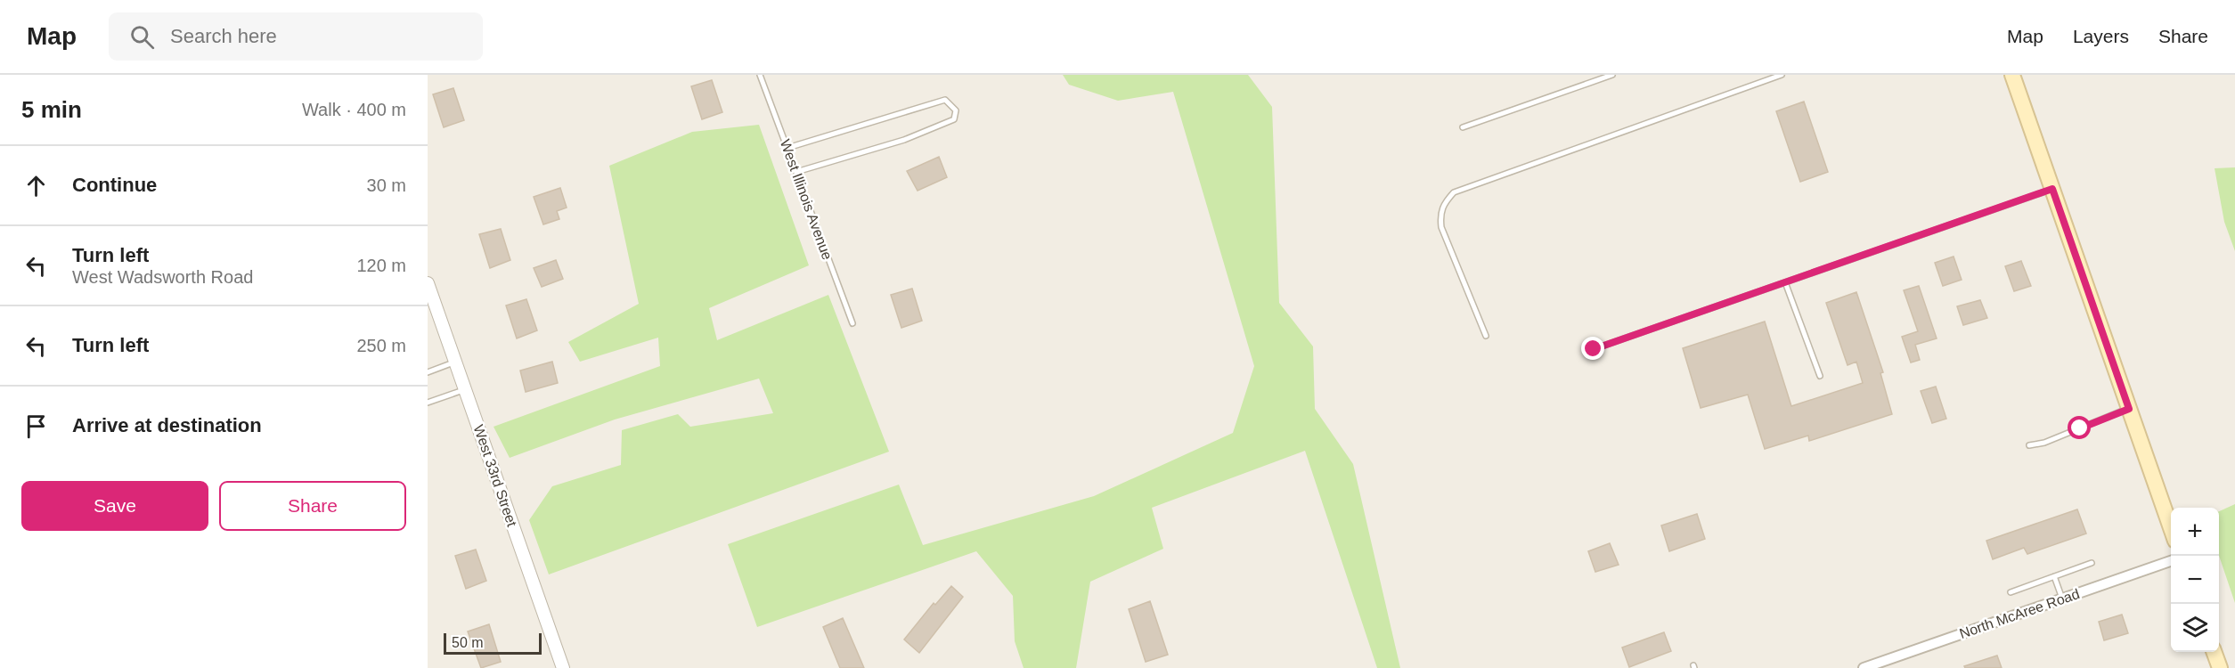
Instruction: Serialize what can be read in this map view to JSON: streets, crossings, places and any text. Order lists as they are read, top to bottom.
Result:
{
  "streets": {
    "street": ["West 33rd Street", "North McAree Road"],
    "lane": ["West Illinois Avenue"]
  },
  "scale_bar": "50 m",
  "page": {
    "header": "Map",
    "search": "Search here",
    "nav": ["Map", "Layers", "Share"],
    "heading": ["5 min", "Walk · 400 m"],
    "list": [
      ["Continue", "30 m"],
      ["Turn left", "West Wadsworth Road", "120 m"],
      ["Turn left", "250 m"],
      "Arrive at destination"
    ],
    "buttons": ["Save", "Share"],
    "map_buttons": ["+", "−"],
    "scale": "50 m"
  }
}
